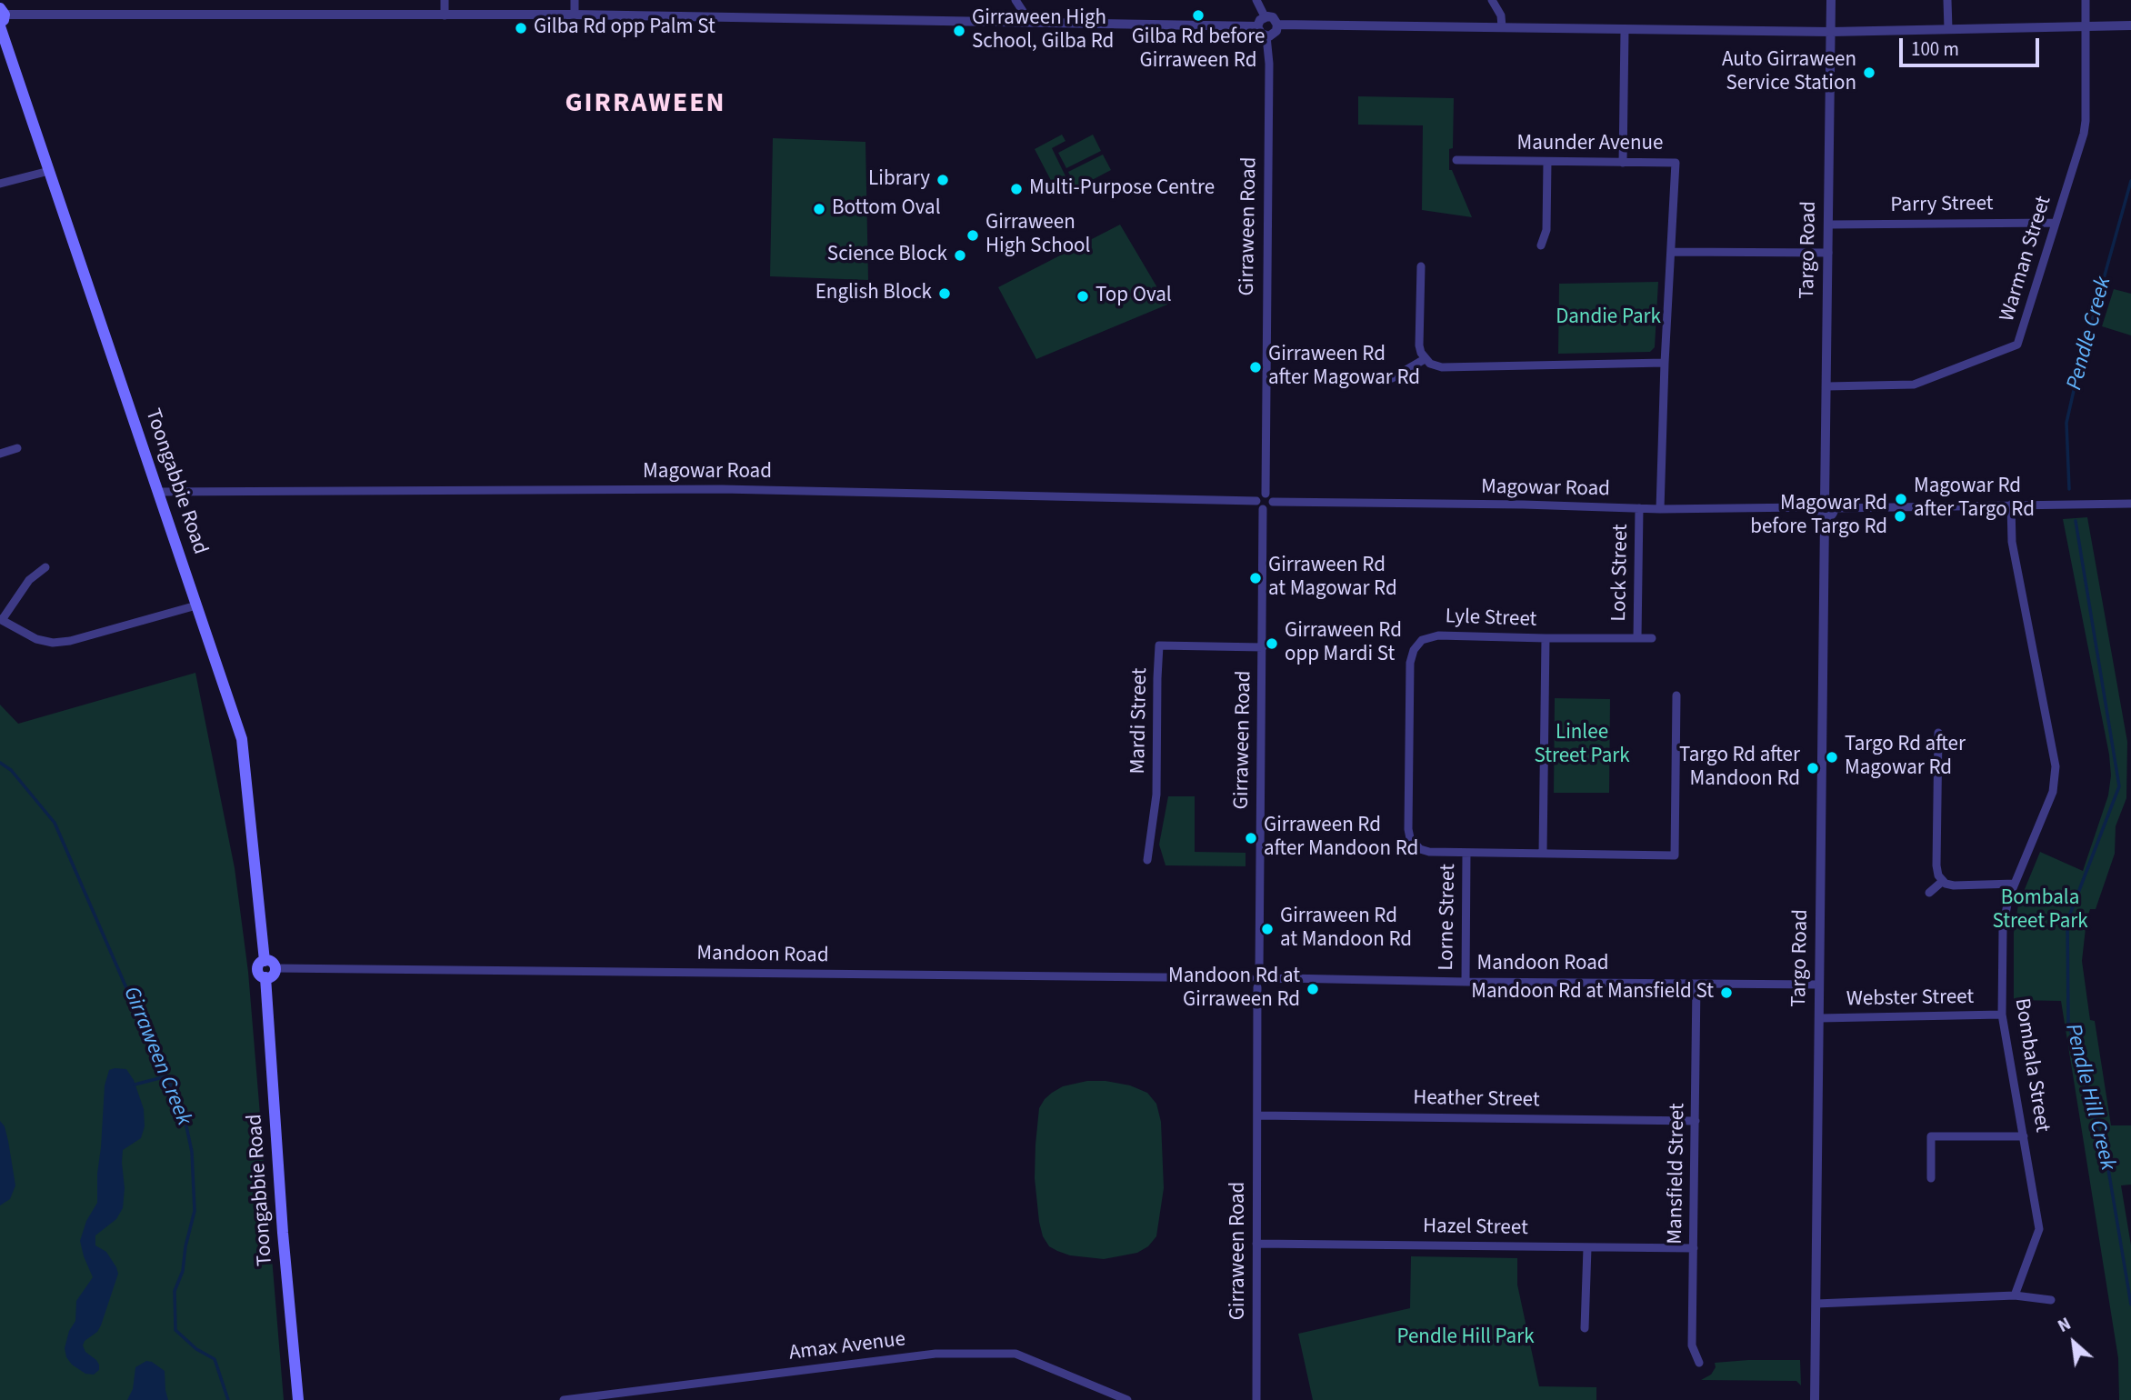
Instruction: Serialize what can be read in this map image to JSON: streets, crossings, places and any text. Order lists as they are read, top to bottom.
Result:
{
  "streets": {
    "main road": ["Toongabbie Road"],
    "street": [
      "Maunder Avenue",
      "Parry Street",
      "Girraween Road",
      "Targo Road",
      "Warman Street",
      "Magowar Road",
      "Lock Street",
      "Lyle Street",
      "Mardi Street",
      "Lorne Street",
      "Mandoon Road",
      "Webster Street",
      "Bombala Street",
      "Heather Street",
      "Mansfield Street",
      "Hazel Street",
      "Amax Avenue"
    ]
  },
  "crossings": [
    ["Maunder Avenue", "Magowar Road"],
    ["Parry Street", "Targo Road"],
    ["Parry Street", "Warman Street"],
    ["Girraween Road", "Magowar Road"],
    ["Girraween Road", "Mardi Street"],
    ["Girraween Road", "Mandoon Road"],
    ["Girraween Road", "Heather Street"],
    ["Girraween Road", "Hazel Street"],
    ["Targo Road", "Warman Street"],
    ["Targo Road", "Magowar Road"],
    ["Targo Road", "Mandoon Road"],
    ["Targo Road", "Webster Street"],
    ["Magowar Road", "Toongabbie Road"],
    ["Magowar Road", "Lock Street"],
    ["Toongabbie Road", "Mandoon Road"],
    ["Lock Street", "Lyle Street"],
    ["Lorne Street", "Mandoon Road"],
    ["Mandoon Road", "Mansfield Street"],
    ["Webster Street", "Bombala Street"],
    ["Heather Street", "Mansfield Street"],
    ["Mansfield Street", "Hazel Street"]
  ],
  "districts": ["GIRRAWEEN"],
  "water": ["Pendle Creek", "Girraween Creek", "Pendle Hill Creek"],
  "parks": [
    "Dandie Park",
    "Linlee Street Park",
    "Bombala Street Park",
    "Pendle Hill Park"
  ],
  "places": [
    "Gilba Rd before Girraween Rd",
    "Gilba Rd opp Palm St",
    "Girraween High School, Gilba Rd",
    "Auto Girraween Service Station",
    "Library",
    "Multi-Purpose Centre",
    "Bottom Oval",
    "Girraween High School",
    "Science Block",
    "English Block",
    "Top Oval",
    "Girraween Rd after Magowar Rd",
    "Magowar Rd after Targo Rd",
    "Magowar Rd before Targo Rd",
    "Girraween Rd at Magowar Rd",
    "Girraween Rd opp Mardi St",
    "Targo Rd after Magowar Rd",
    "Targo Rd after Mandoon Rd",
    "Girraween Rd after Mandoon Rd",
    "Girraween Rd at Mandoon Rd",
    "Mandoon Rd at Girraween Rd",
    "Mandoon Rd at Mansfield St"
  ],
  "scale_bar": "100 m",
  "north": "top left"
}
